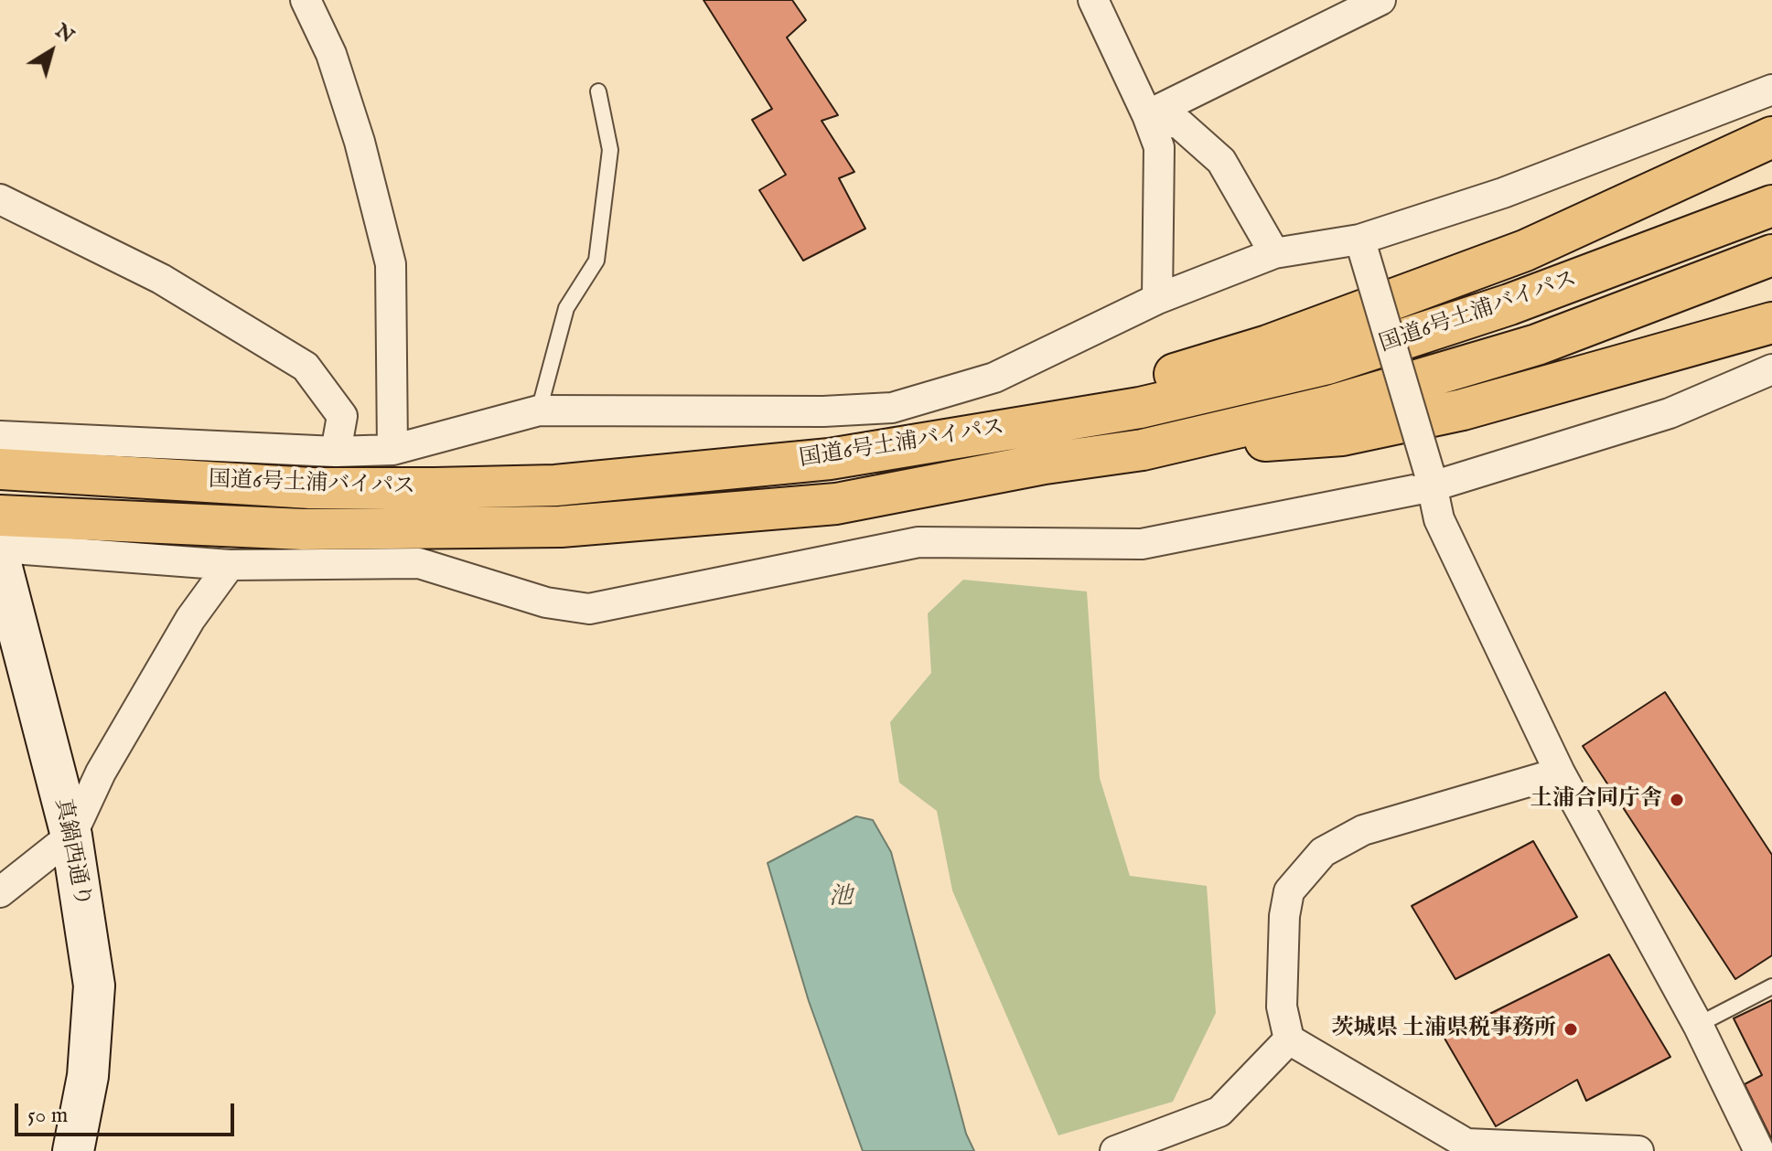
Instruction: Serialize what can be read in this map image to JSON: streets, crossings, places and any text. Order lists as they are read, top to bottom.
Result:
{
  "streets": {
    "highway": ["国道6号土浦バイパス"],
    "street": ["真鍋西通り"]
  },
  "water": ["池"],
  "places": ["土浦合同庁舎", "茨城県 土浦県税事務所"],
  "scale_bar": "50 m",
  "north": "top right"
}
